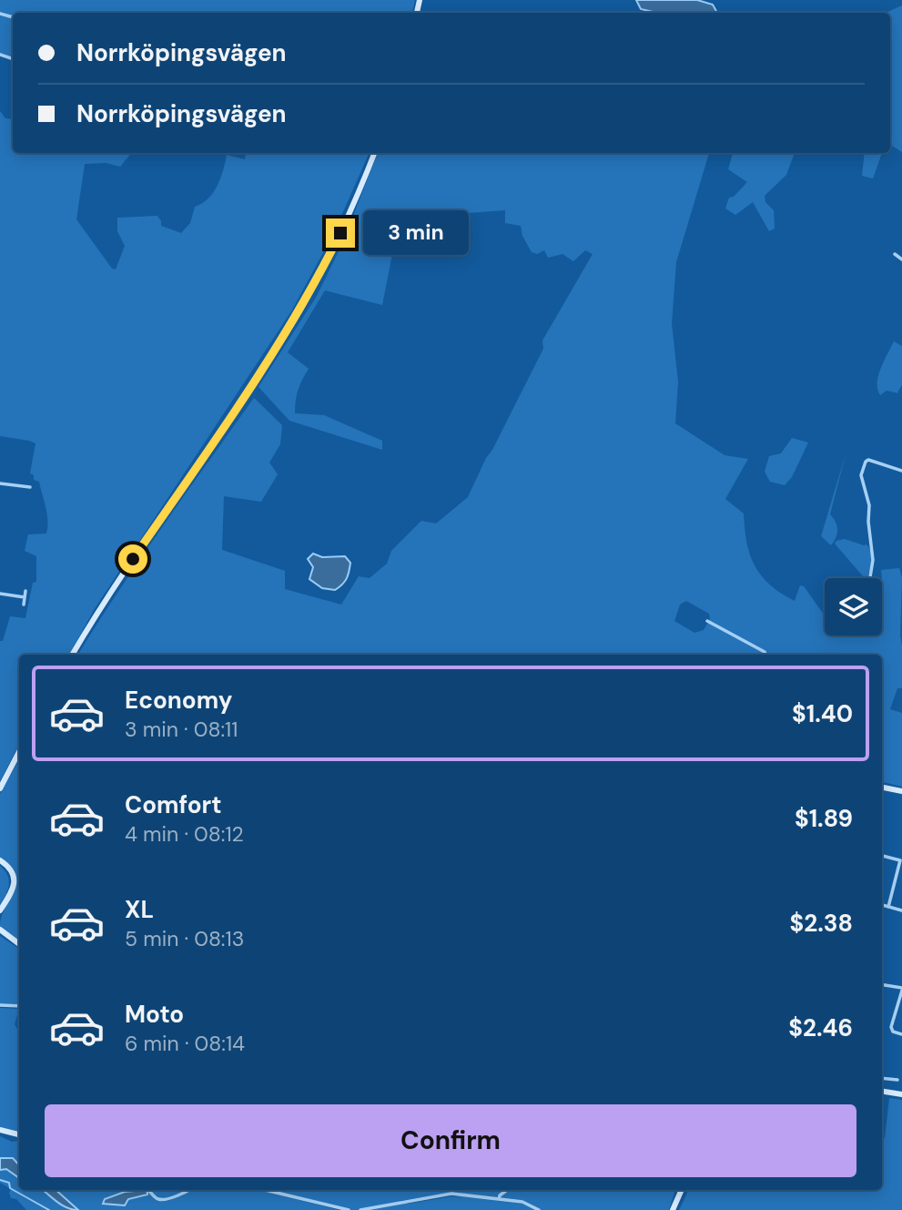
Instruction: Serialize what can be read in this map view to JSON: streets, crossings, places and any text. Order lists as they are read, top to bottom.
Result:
{
  "page": {
    "banner": ["Norrköpingsvägen", "Norrköpingsvägen"],
    "bubble": "3 min",
    "list": [
      {
        "name": "Economy",
        "note": "3 min · 08:11",
        "value": "$1.40"
      },
      {
        "name": "Comfort",
        "note": "4 min · 08:12",
        "value": "$1.89"
      },
      {
        "name": "XL",
        "note": "5 min · 08:13",
        "value": "$2.38"
      },
      {
        "name": "Moto",
        "note": "6 min · 08:14",
        "value": "$2.46"
      }
    ],
    "buttons": "Confirm"
  }
}
